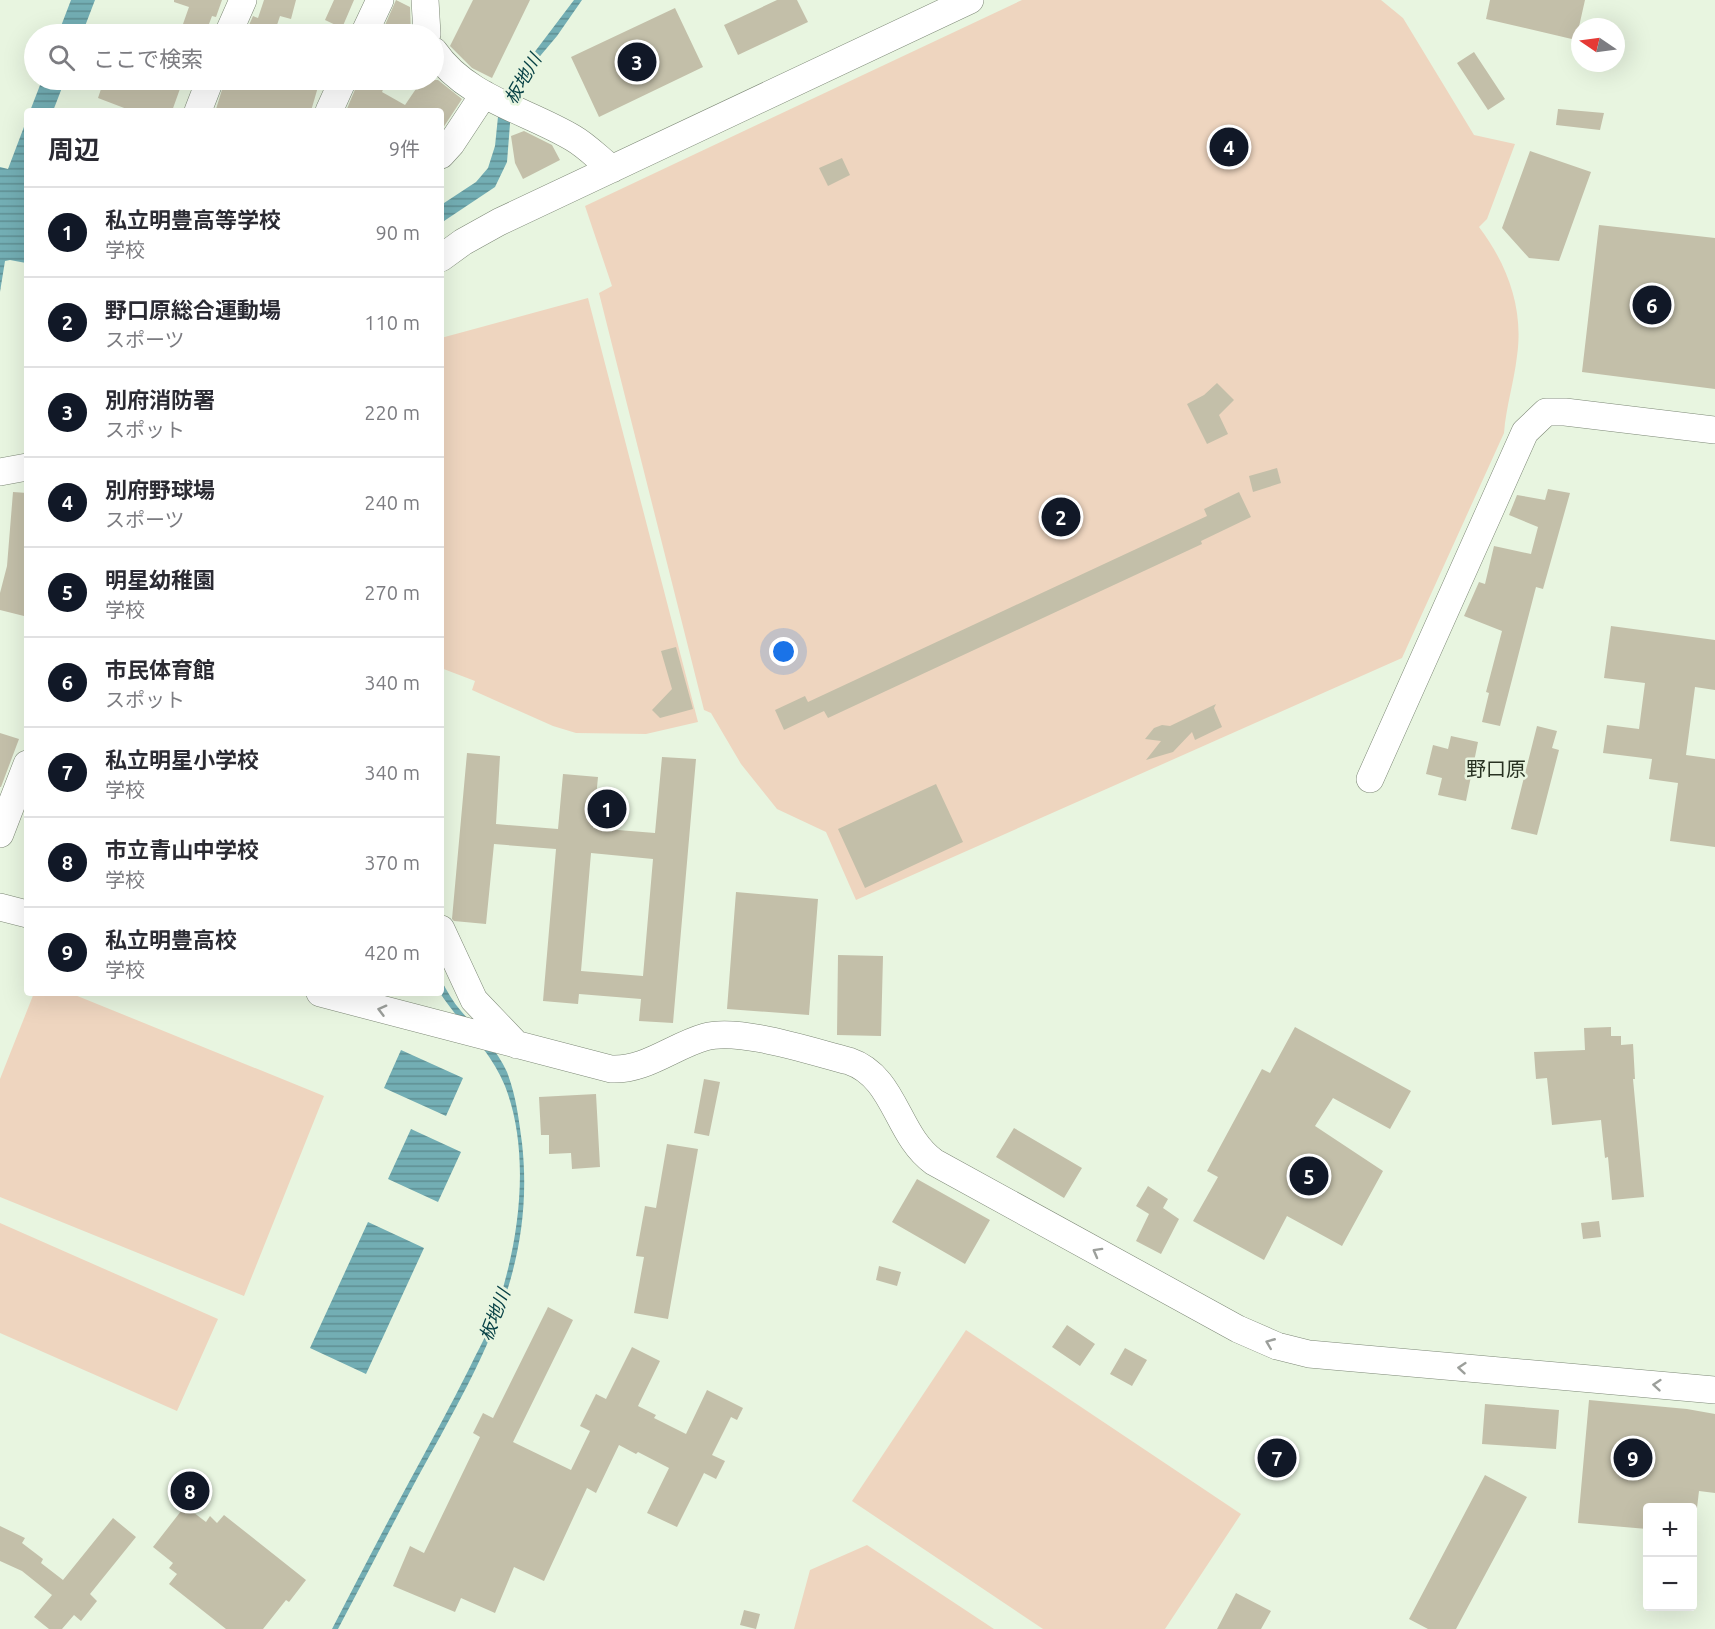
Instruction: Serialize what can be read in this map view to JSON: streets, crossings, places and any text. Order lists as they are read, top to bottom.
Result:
{
  "districts": ["野口原"],
  "water": ["板地川"],
  "north": "left",
  "page": {
    "search": "ここで検索",
    "pins": [
      "3",
      "4",
      "6",
      "2",
      "1",
      "5",
      "7",
      "9",
      "8"
    ],
    "heading": ["周辺", "9件"],
    "list": [
      {
        "mark": "1",
        "name": "私立明豊高等学校",
        "note": "学校",
        "value": "90 m"
      },
      {
        "mark": "2",
        "name": "野口原総合運動場",
        "note": "スポーツ",
        "value": "110 m"
      },
      {
        "mark": "3",
        "name": "別府消防署",
        "note": "スポット",
        "value": "220 m"
      },
      {
        "mark": "4",
        "name": "別府野球場",
        "note": "スポーツ",
        "value": "240 m"
      },
      {
        "mark": "5",
        "name": "明星幼稚園",
        "note": "学校",
        "value": "270 m"
      },
      {
        "mark": "6",
        "name": "市民体育館",
        "note": "スポット",
        "value": "340 m"
      },
      {
        "mark": "7",
        "name": "私立明星小学校",
        "note": "学校",
        "value": "340 m"
      },
      {
        "mark": "8",
        "name": "市立青山中学校",
        "note": "学校",
        "value": "370 m"
      },
      {
        "mark": "9",
        "name": "私立明豊高校",
        "note": "学校",
        "value": "420 m"
      }
    ],
    "map_buttons": ["+", "−"]
  }
}
